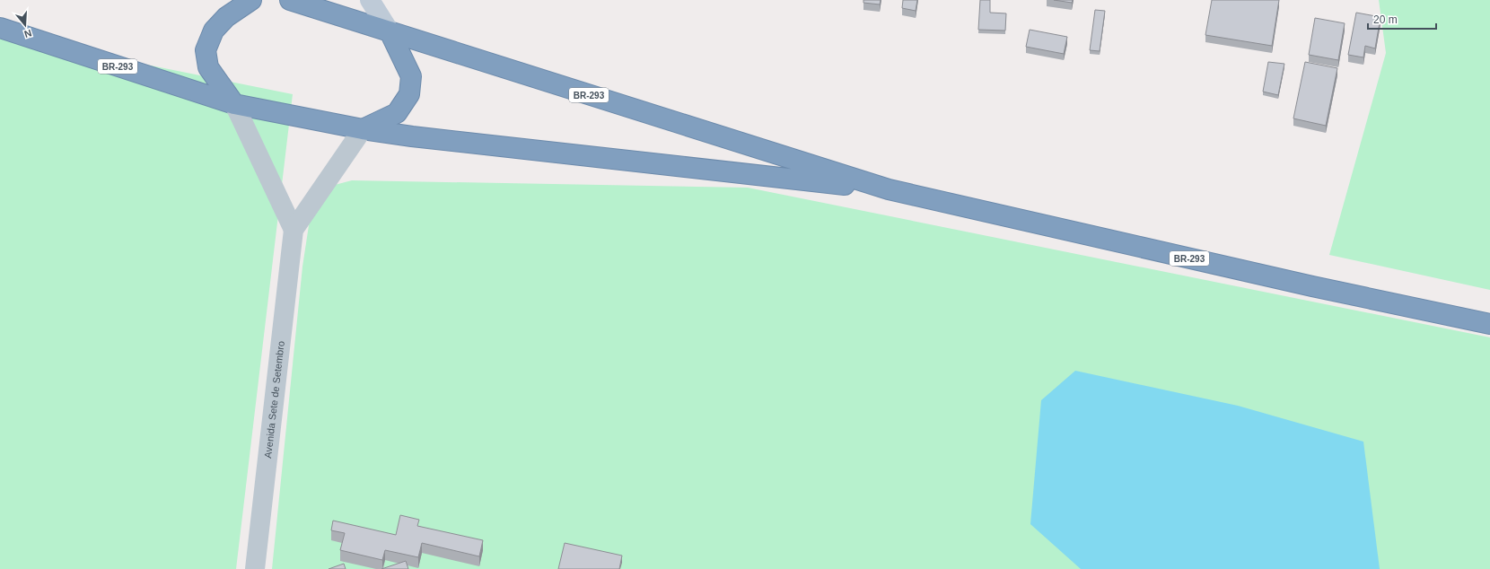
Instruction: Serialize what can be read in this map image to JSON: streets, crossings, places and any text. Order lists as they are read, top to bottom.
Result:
{
  "streets": {
    "highway": ["BR-293"],
    "street": ["Avenida Sete de Setembro"]
  },
  "crossings": [
    ["BR-293", "Avenida Sete de Setembro"]
  ],
  "scale_bar": "20 m",
  "north": "bottom"
}
